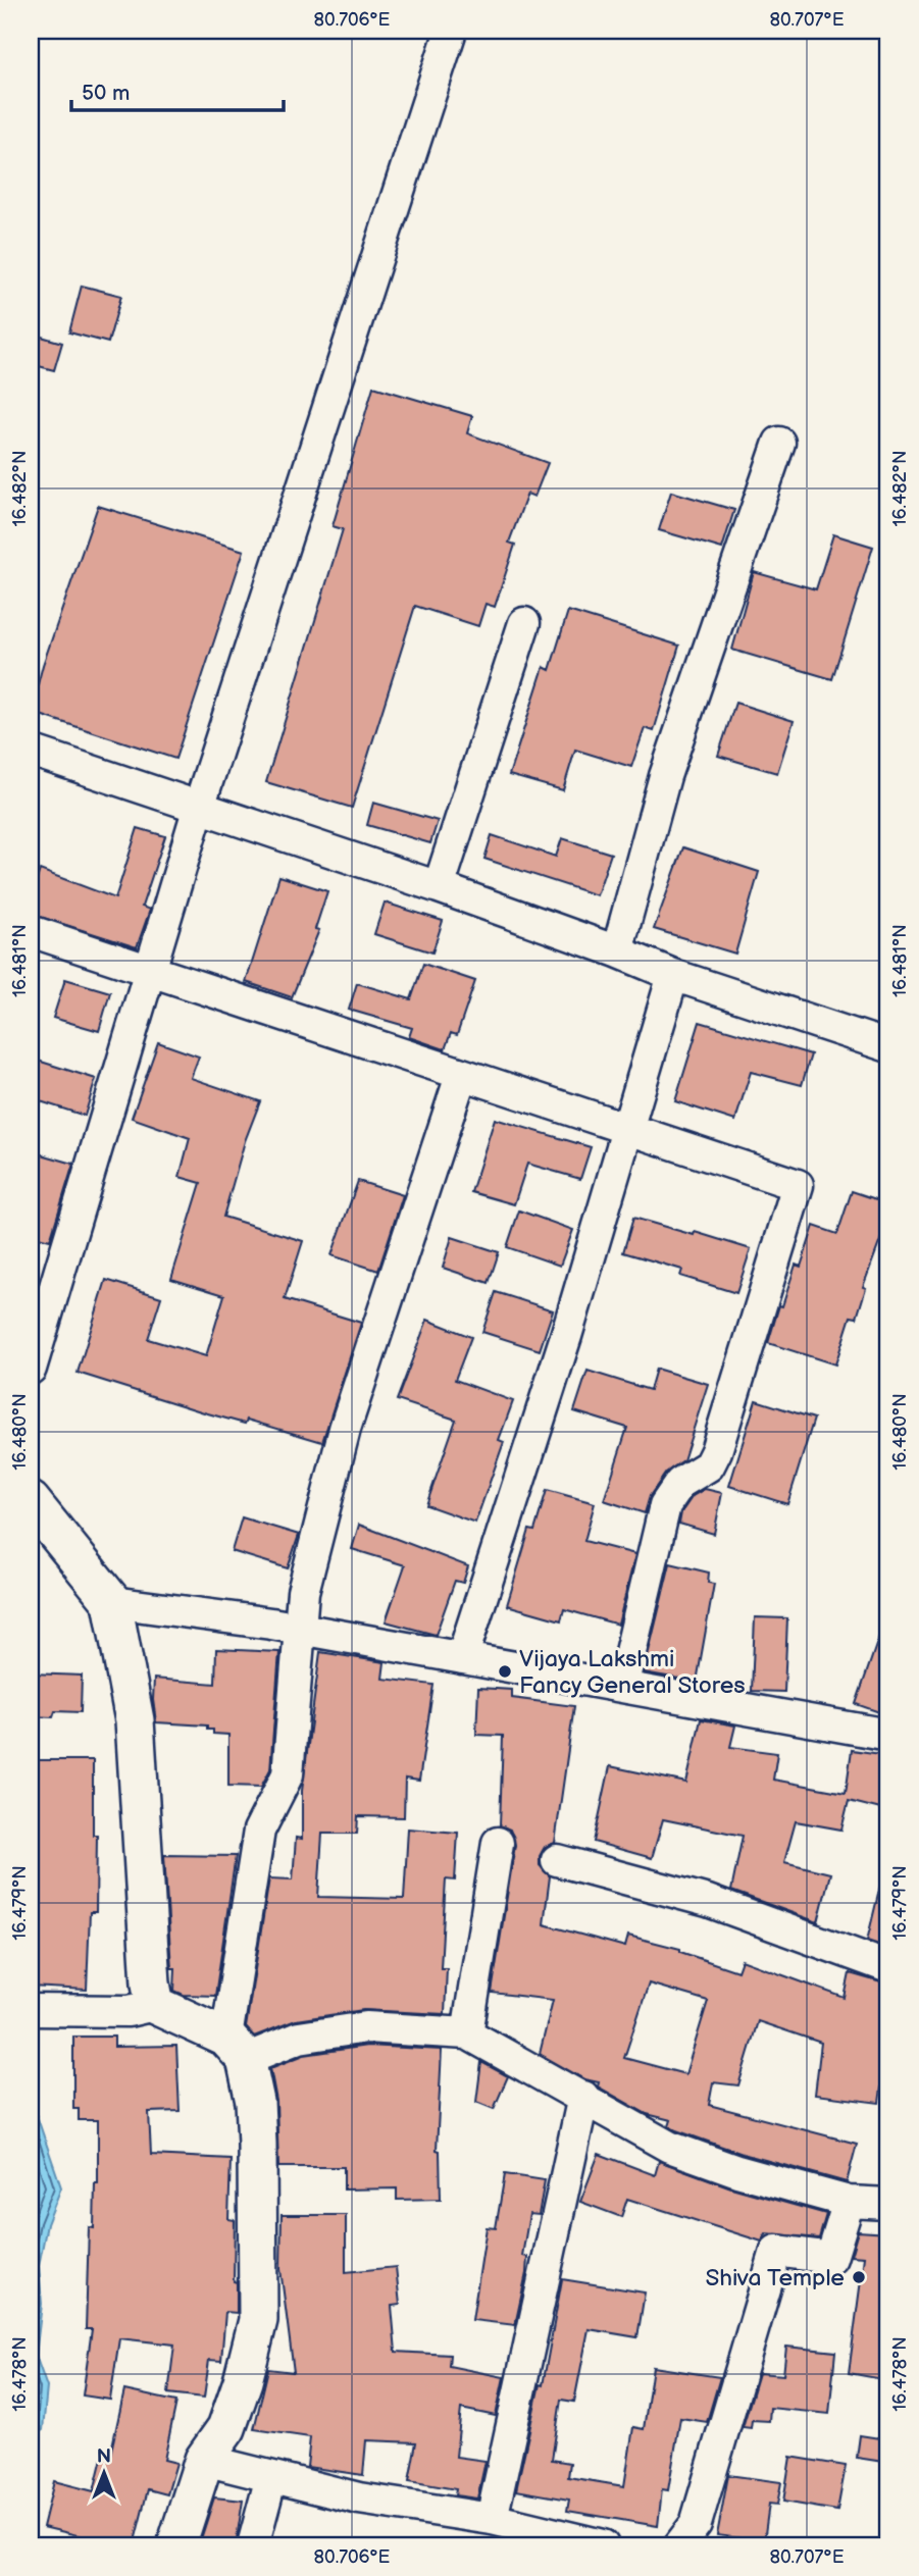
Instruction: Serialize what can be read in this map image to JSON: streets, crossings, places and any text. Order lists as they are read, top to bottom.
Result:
{
  "places": ["Vijaya Lakshmi Fancy General Stores", "Shiva Temple"],
  "scale_bar": "50 m",
  "north": "top",
  "coordinates": [
    "80.706°E",
    "80.707°E",
    "16.482°N",
    "16.481°N",
    "16.480°N",
    "16.479°N",
    "16.478°N"
  ]
}
